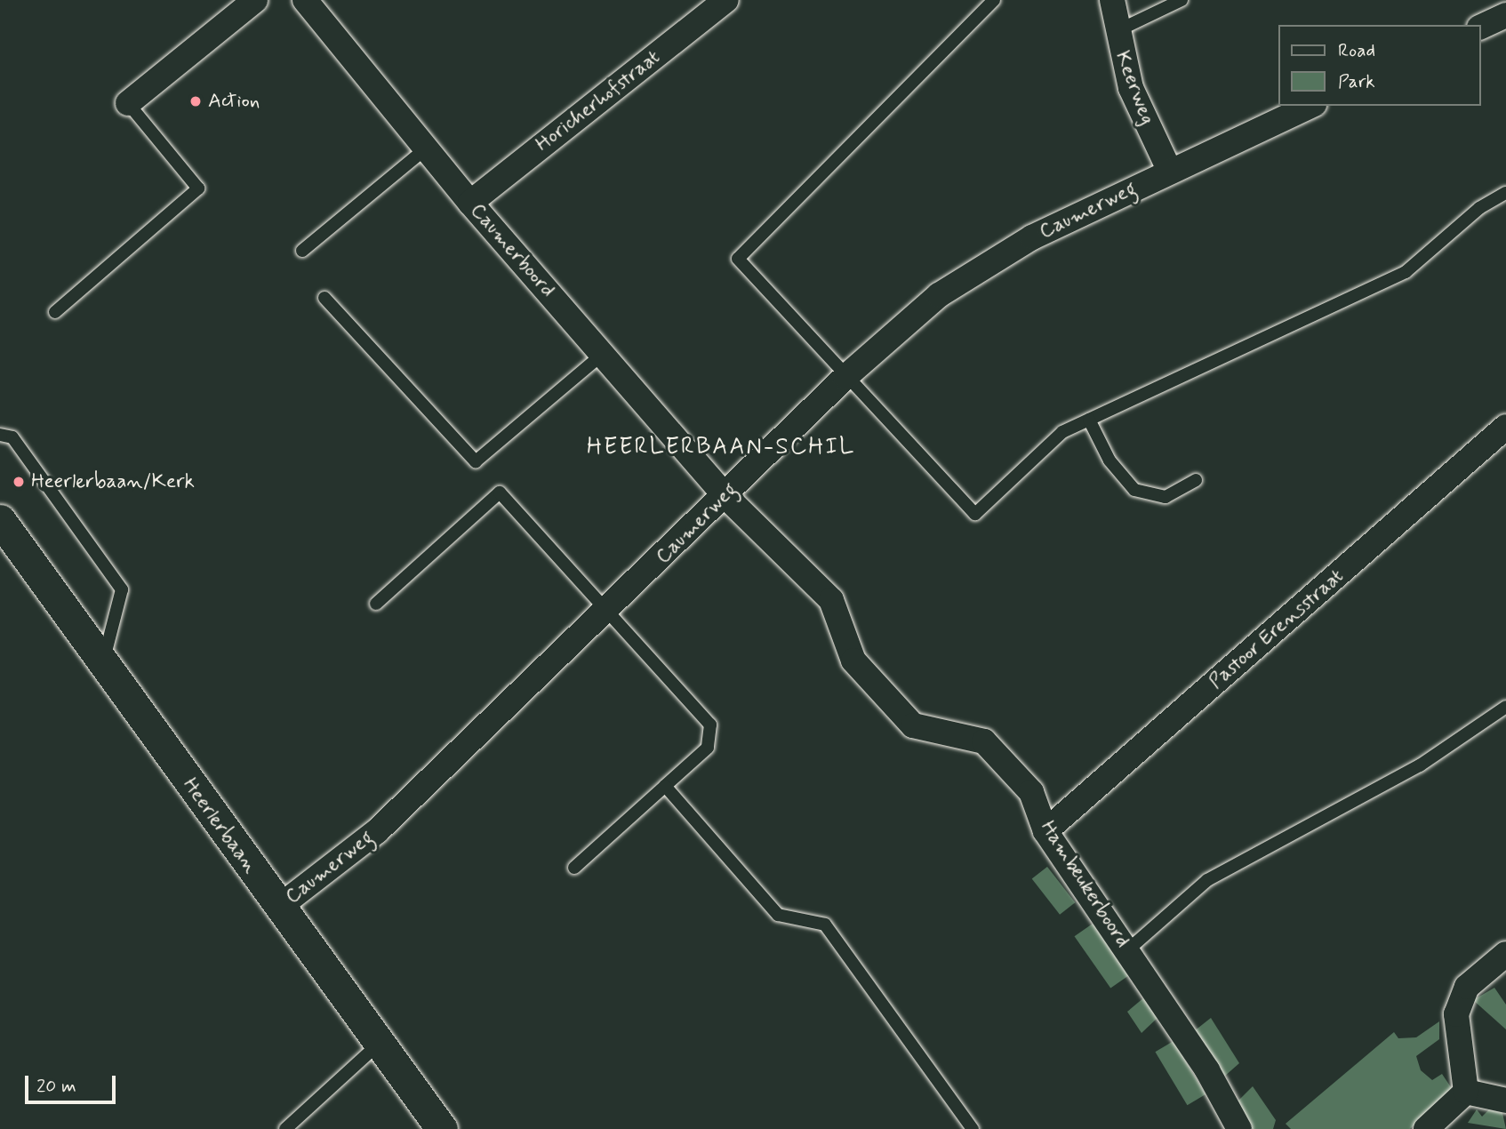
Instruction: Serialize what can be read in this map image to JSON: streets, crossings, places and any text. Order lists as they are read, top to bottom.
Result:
{
  "streets": {
    "street": [
      "Keerweg",
      "Horicherhofstraat",
      "Caumerweg",
      "Caumerboord",
      "Pastoor Erensstraat",
      "Heerlerbaan",
      "Hambeukerboord"
    ]
  },
  "crossings": [
    ["Keerweg", "Caumerweg"],
    ["Horicherhofstraat", "Caumerboord"],
    ["Caumerweg", "Caumerboord"],
    ["Caumerweg", "Heerlerbaan"],
    ["Caumerweg", "Hambeukerboord"],
    ["Caumerboord", "Hambeukerboord"],
    ["Pastoor Erensstraat", "Hambeukerboord"]
  ],
  "districts": ["HEERLERBAAN-SCHIL"],
  "places": ["Action", "Heerlerbaan/Kerk"],
  "legend": ["Road", "Park"],
  "scale_bar": "20 m"
}
